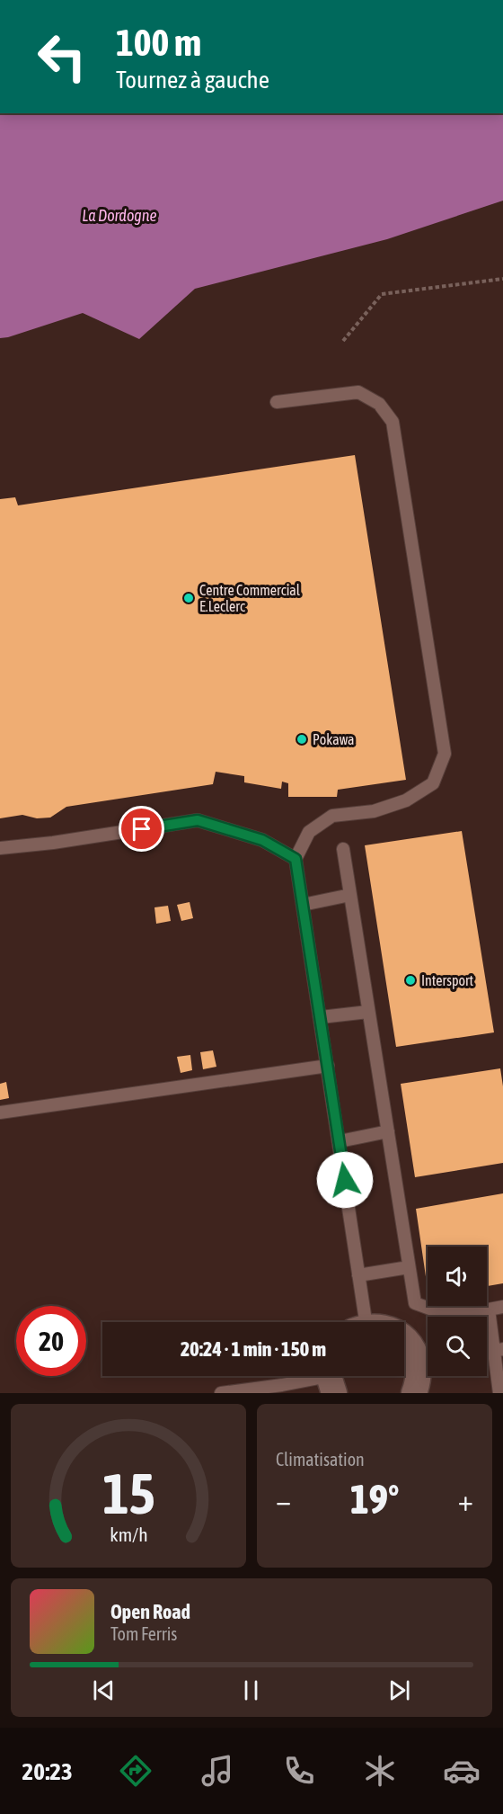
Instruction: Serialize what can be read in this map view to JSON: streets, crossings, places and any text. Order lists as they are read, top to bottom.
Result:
{
  "water": ["La Dordogne"],
  "places": ["Centre Commercial E.Leclerc", "Pokawa", "Intersport"],
  "page": {
    "turn": ["100 m", "Tournez à gauche"],
    "limit": "20",
    "trip": "20:24 · 1 min · 150 m",
    "tile": "Climatisation",
    "heat": ["−", "19°", "+"],
    "song": ["Open Road", "Tom Ferris"],
    "tabs": "20:23",
    "gauge": ["15", "km/h"]
  }
}
